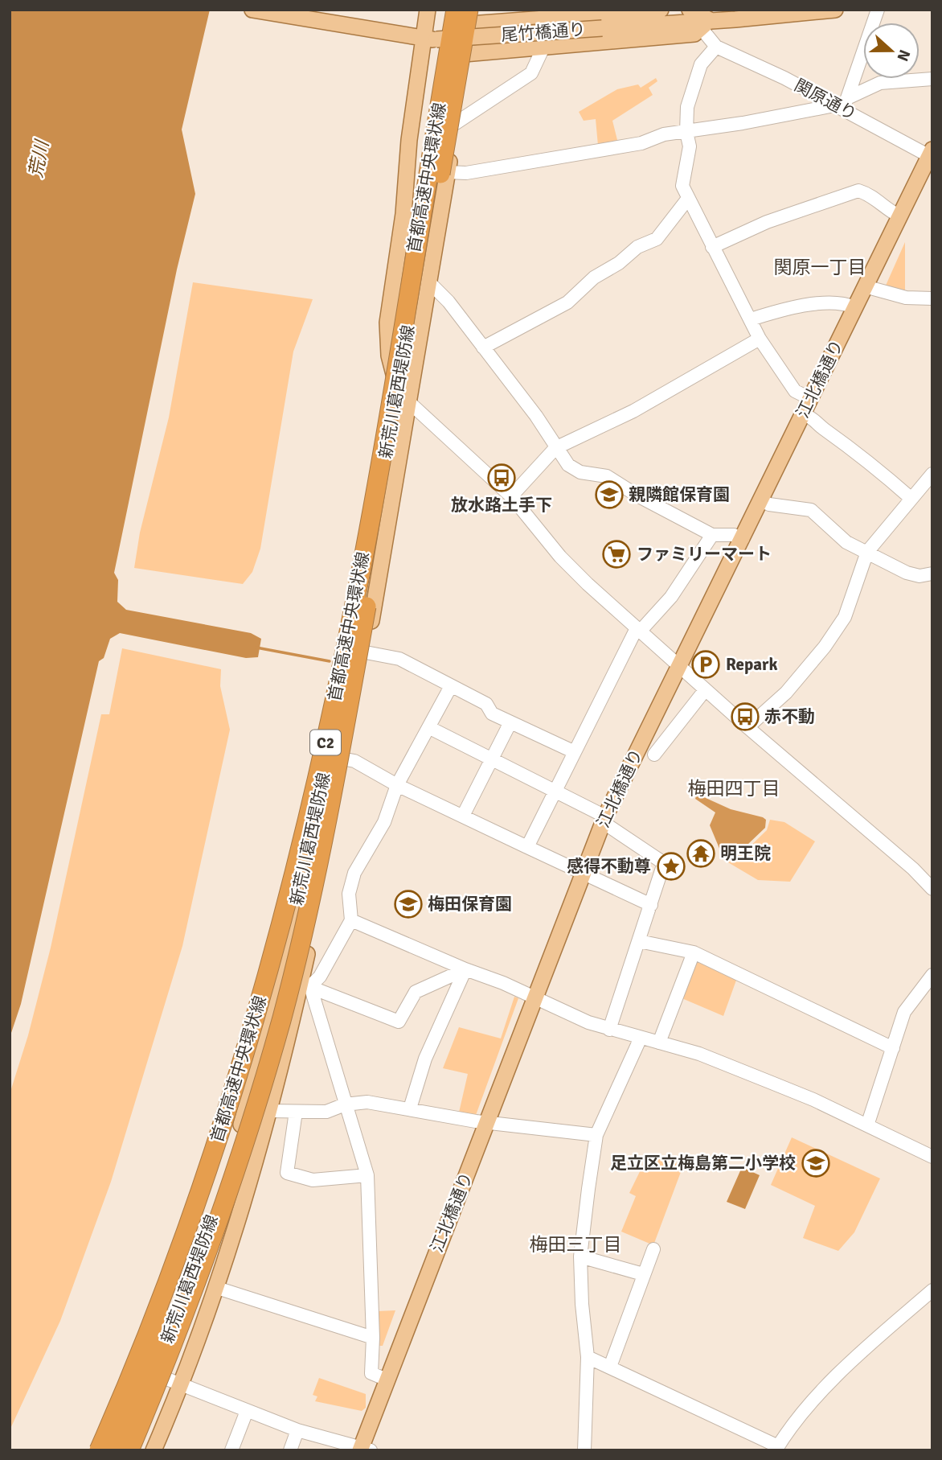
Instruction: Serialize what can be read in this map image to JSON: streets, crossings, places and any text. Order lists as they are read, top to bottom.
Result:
{
  "streets": {
    "highway": ["首都高速中央環状線", "C2"],
    "main road": ["尾竹橋通り", "江北橋通り", "新荒川葛西堤防線"],
    "street": ["関原通り"]
  },
  "crossings": [
    ["関原通り", "江北橋通り"],
    ["首都高速中央環状線", "新荒川葛西堤防線"]
  ],
  "districts": ["関原一丁目", "梅田四丁目", "梅田三丁目"],
  "water": ["荒川"],
  "places": {
    "bus stop": ["放水路土手下", "赤不動"],
    "school or university": ["親隣館保育園", "梅田保育園", "足立区立梅島第二小学校"],
    "supermarket": ["ファミリーマート"],
    "parking": ["Repark"],
    "temple": ["明王院"],
    "place": ["感得不動尊"]
  },
  "north": "right"
}
